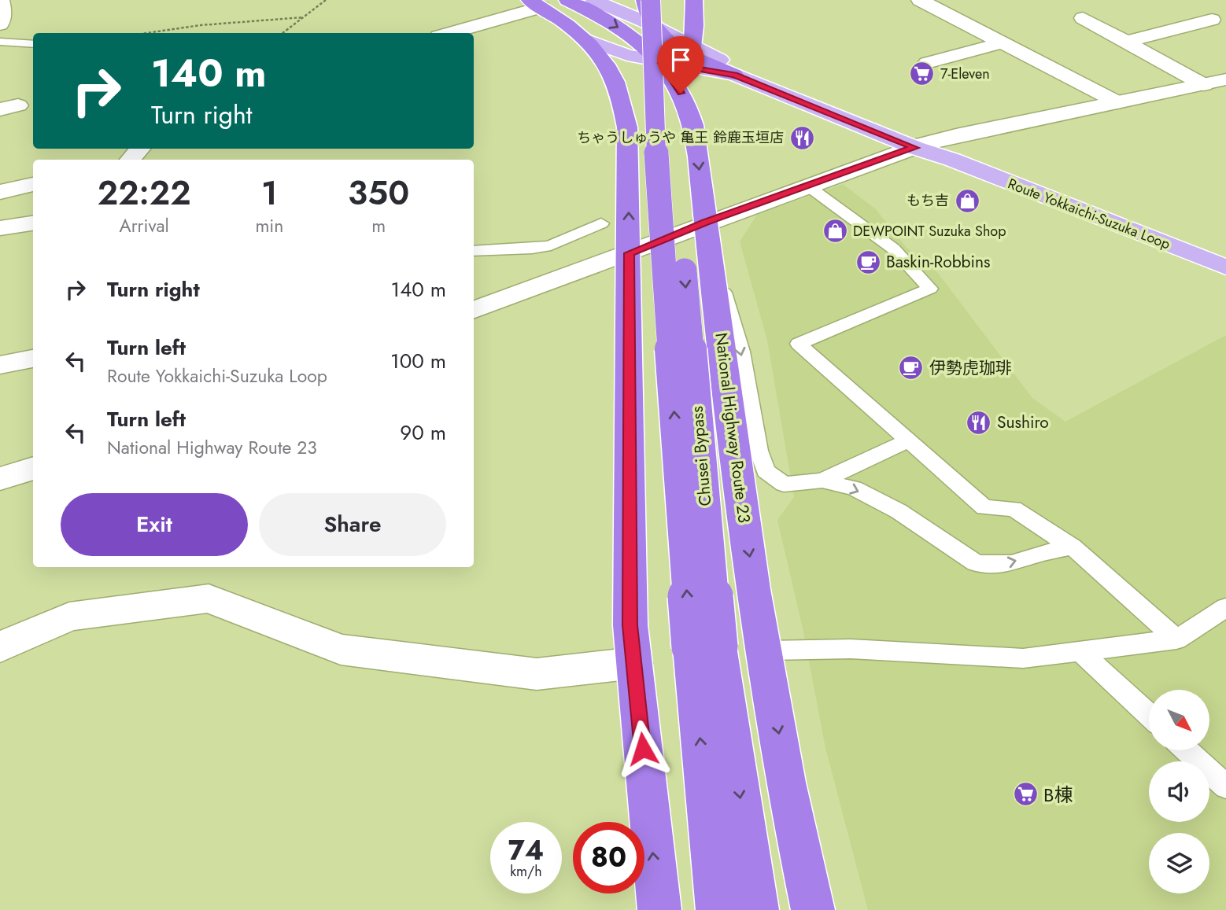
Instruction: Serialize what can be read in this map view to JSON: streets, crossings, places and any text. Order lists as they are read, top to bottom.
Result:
{
  "streets": {
    "highway": ["National Highway Route 23", "Chusei Bypass"],
    "main road": ["Route Yokkaichi-Suzuka Loop"]
  },
  "crossings": [
    ["Route Yokkaichi-Suzuka Loop", "National Highway Route 23"]
  ],
  "places": {
    "supermarket": ["7-Eleven", "B棟"],
    "restaurant": ["ちゃうしゅうや 亀王 鈴鹿玉垣店", "Sushiro"],
    "shop": ["もち吉", "DEWPOINT Suzuka Shop"],
    "cafe": ["Baskin-Robbins", "伊勢虎珈琲"]
  },
  "north": "bottom right",
  "page": {
    "turn": ["140 m", "Turn right"],
    "eta": [
      "22:22",
      "Arrival",
      "1",
      "min",
      "350",
      "m"
    ],
    "list": [
      {
        "name": "Turn right",
        "value": "140 m"
      },
      {
        "name": "Turn left",
        "note": "Route Yokkaichi-Suzuka Loop",
        "value": "100 m"
      },
      {
        "name": "Turn left",
        "note": "National Highway Route 23",
        "value": "90 m"
      }
    ],
    "buttons": ["Exit", "Share"],
    "speed": "74 km/h",
    "limit": "80"
  }
}
